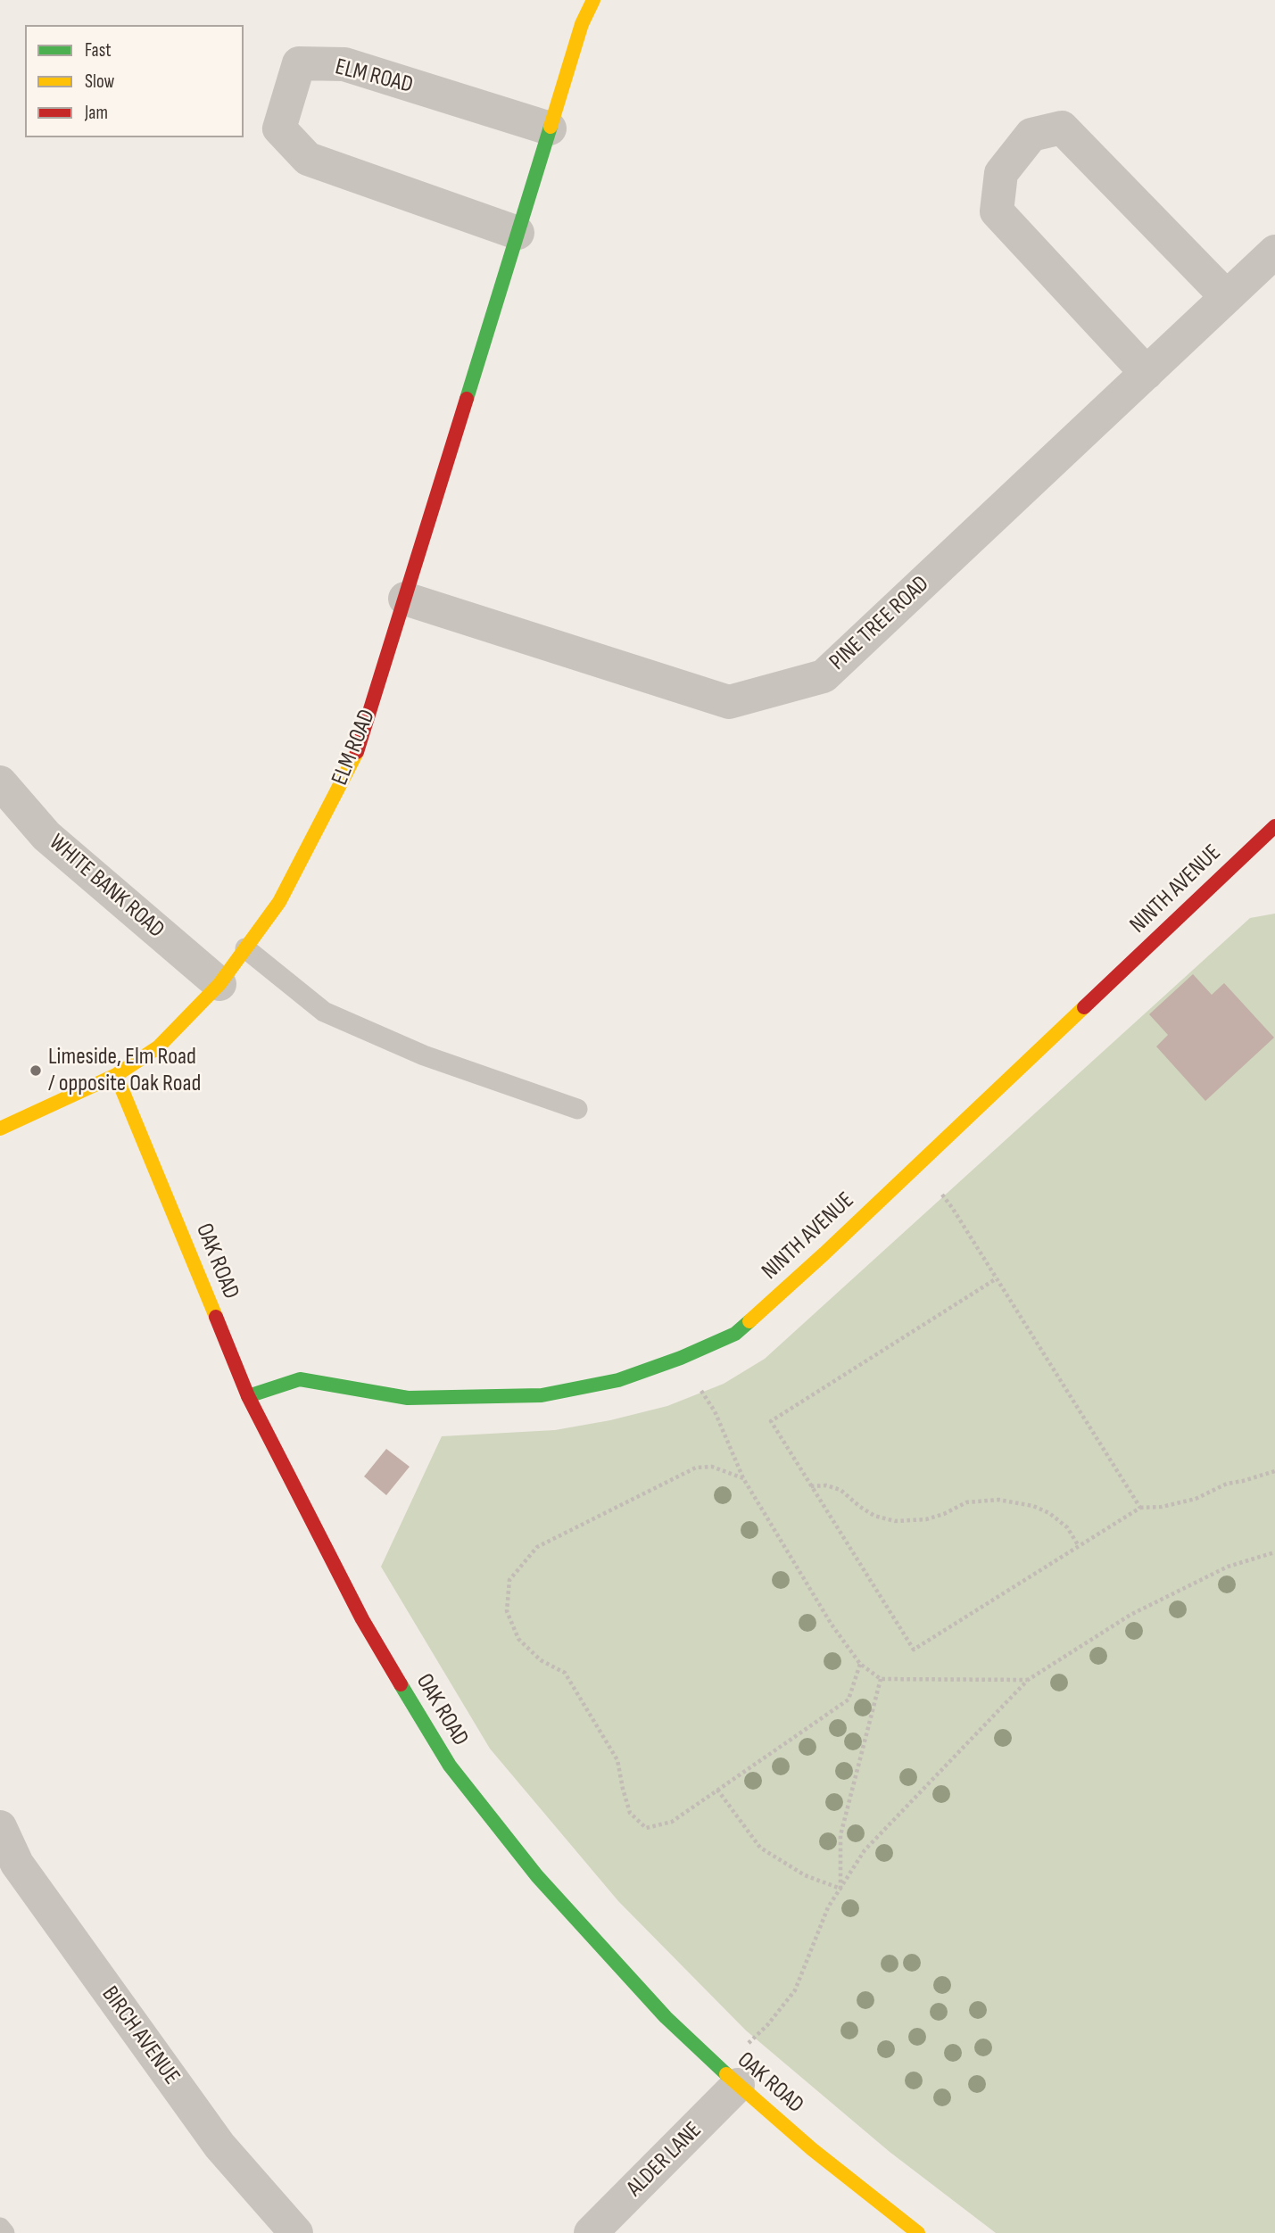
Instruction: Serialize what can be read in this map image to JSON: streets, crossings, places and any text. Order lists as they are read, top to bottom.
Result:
{
  "streets": {
    "street": [
      "ELM ROAD",
      "PINE TREE ROAD",
      "WHITE BANK ROAD",
      "NINTH AVENUE",
      "OAK ROAD",
      "BIRCH AVENUE",
      "ALDER LANE"
    ]
  },
  "crossings": [
    ["ELM ROAD", "PINE TREE ROAD"],
    ["ELM ROAD", "WHITE BANK ROAD"],
    ["ELM ROAD", "OAK ROAD"],
    ["NINTH AVENUE", "OAK ROAD"],
    ["OAK ROAD", "ALDER LANE"]
  ],
  "places": ["Limeside, Elm Road / opposite Oak Road"],
  "legend": ["Fast", "Slow", "Jam"]
}
